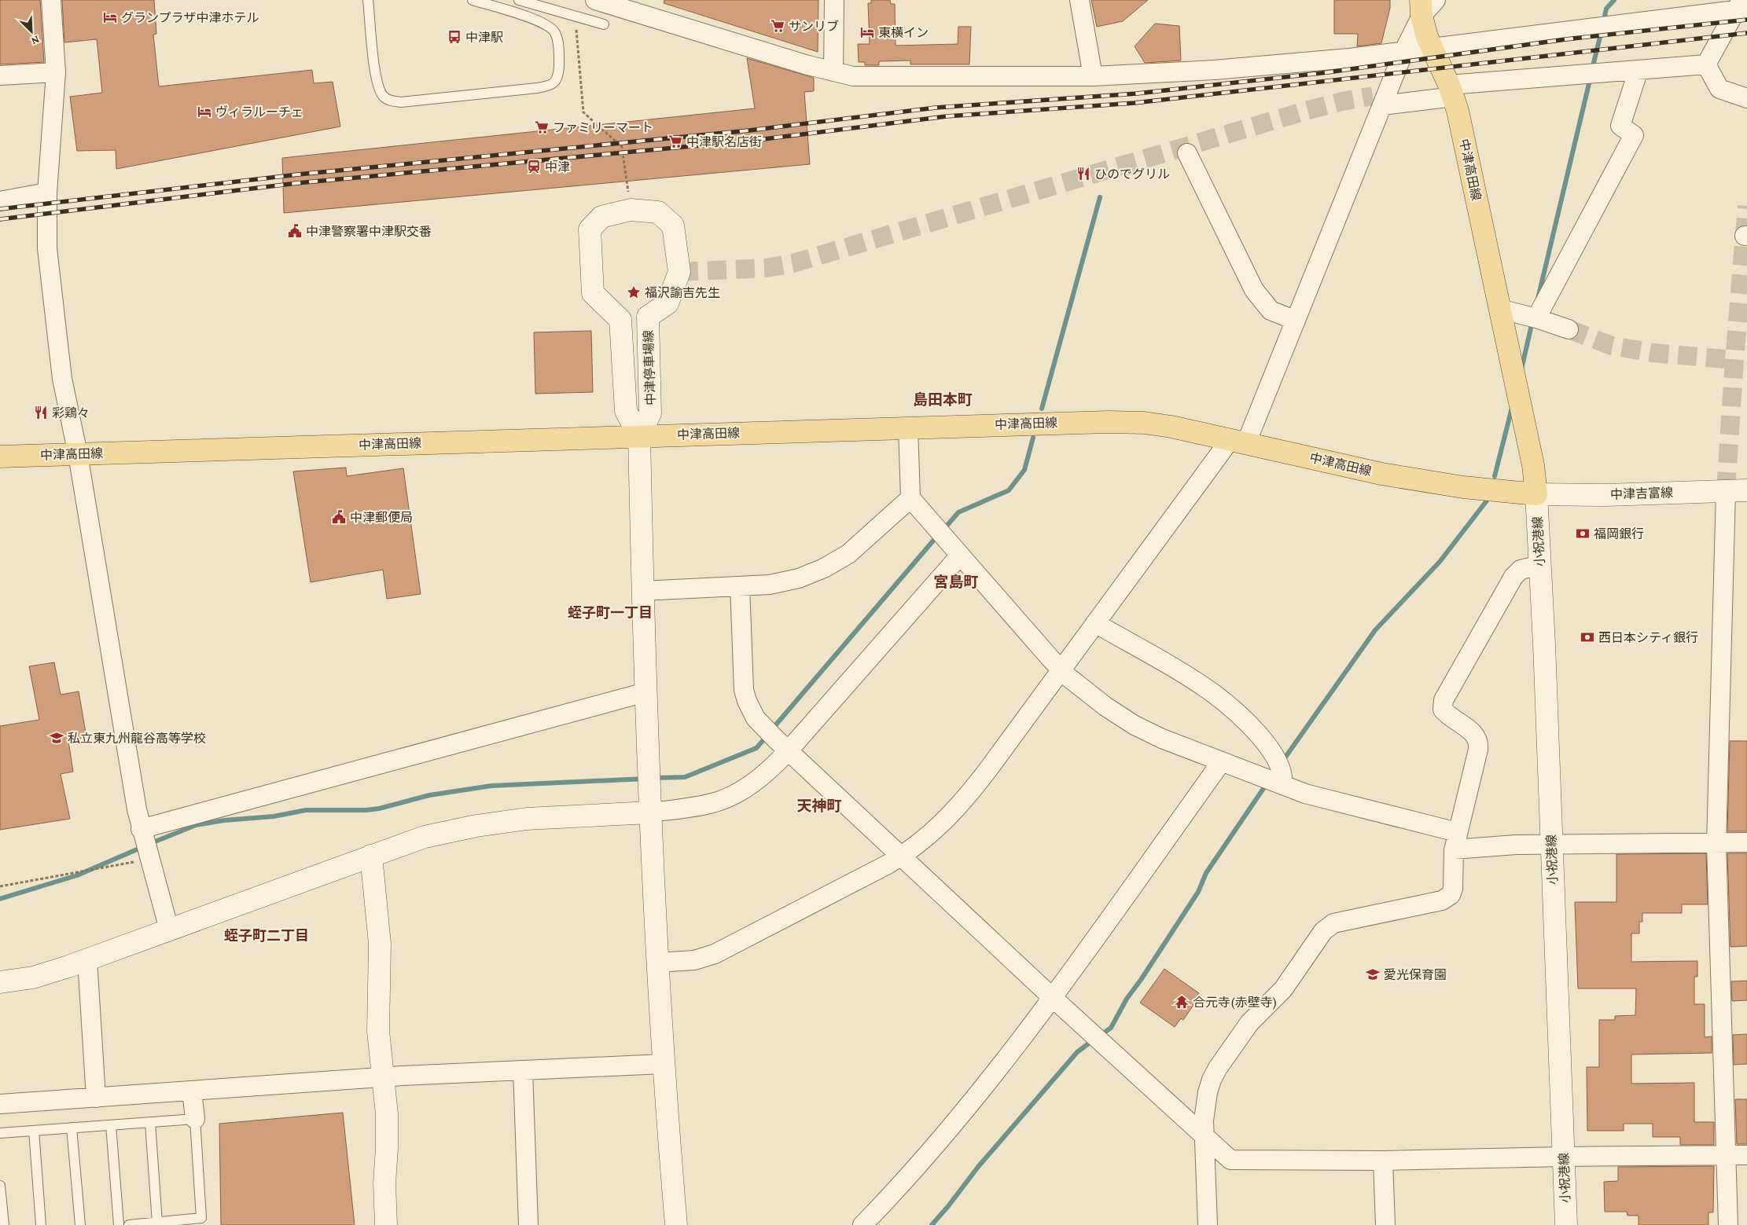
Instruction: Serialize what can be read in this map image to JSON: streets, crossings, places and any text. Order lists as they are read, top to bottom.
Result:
{
  "streets": {
    "main road": ["中津高田線"],
    "street": ["中津停車場線", "中津吉富線", "小祝港線"]
  },
  "crossings": [
    ["中津高田線", "中津停車場線"],
    ["中津高田線", "中津吉富線"],
    ["中津高田線", "小祝港線"],
    ["中津吉富線", "小祝港線"]
  ],
  "districts": [
    "島田本町",
    "宮島町",
    "蛭子町一丁目",
    "天神町",
    "蛭子町二丁目"
  ],
  "places": {
    "hotel": ["グランプラザ中津ホテル", "東横イン", "ヴィラルーチェ"],
    "supermarket": ["サンリブ", "ファミリーマート", "中津駅名店街"],
    "bus stop": ["中津駅"],
    "station": ["中津"],
    "restaurant": ["ひのでグリル", "彩鶏々"],
    "public building": ["中津警察署中津駅交番", "中津郵便局"],
    "place": ["福沢諭吉先生"],
    "bank": ["福岡銀行", "西日本シティ銀行"],
    "school or university": ["私立東九州龍谷高等学校", "愛光保育園"],
    "temple": ["合元寺(赤壁寺)"]
  },
  "north": "bottom right"
}
